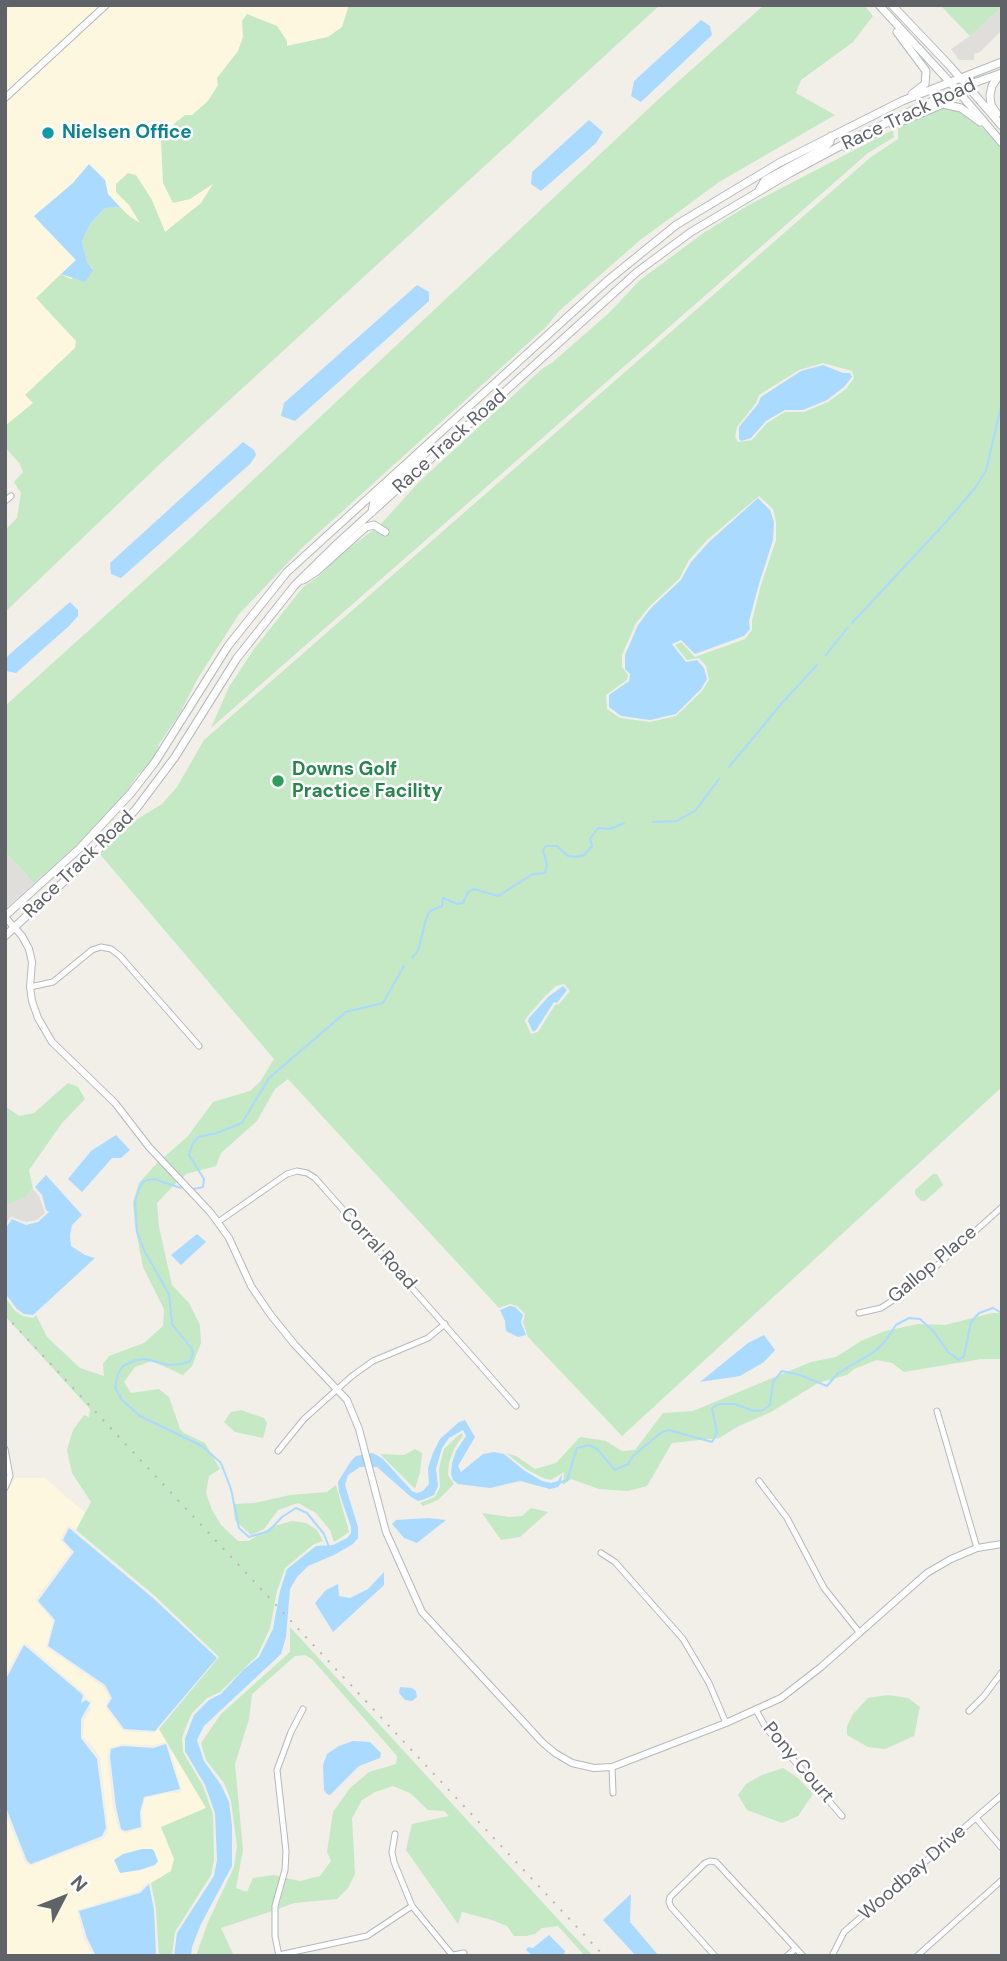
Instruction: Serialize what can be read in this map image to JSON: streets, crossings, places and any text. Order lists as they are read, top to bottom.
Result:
{
  "streets": {
    "main road": ["Race Track Road"],
    "street": [
      "Corral Road",
      "Gallop Place",
      "Pony Court",
      "Woodbay Drive"
    ]
  },
  "places": ["Nielsen Office", "Downs Golf Practice Facility"],
  "north": "top right"
}
